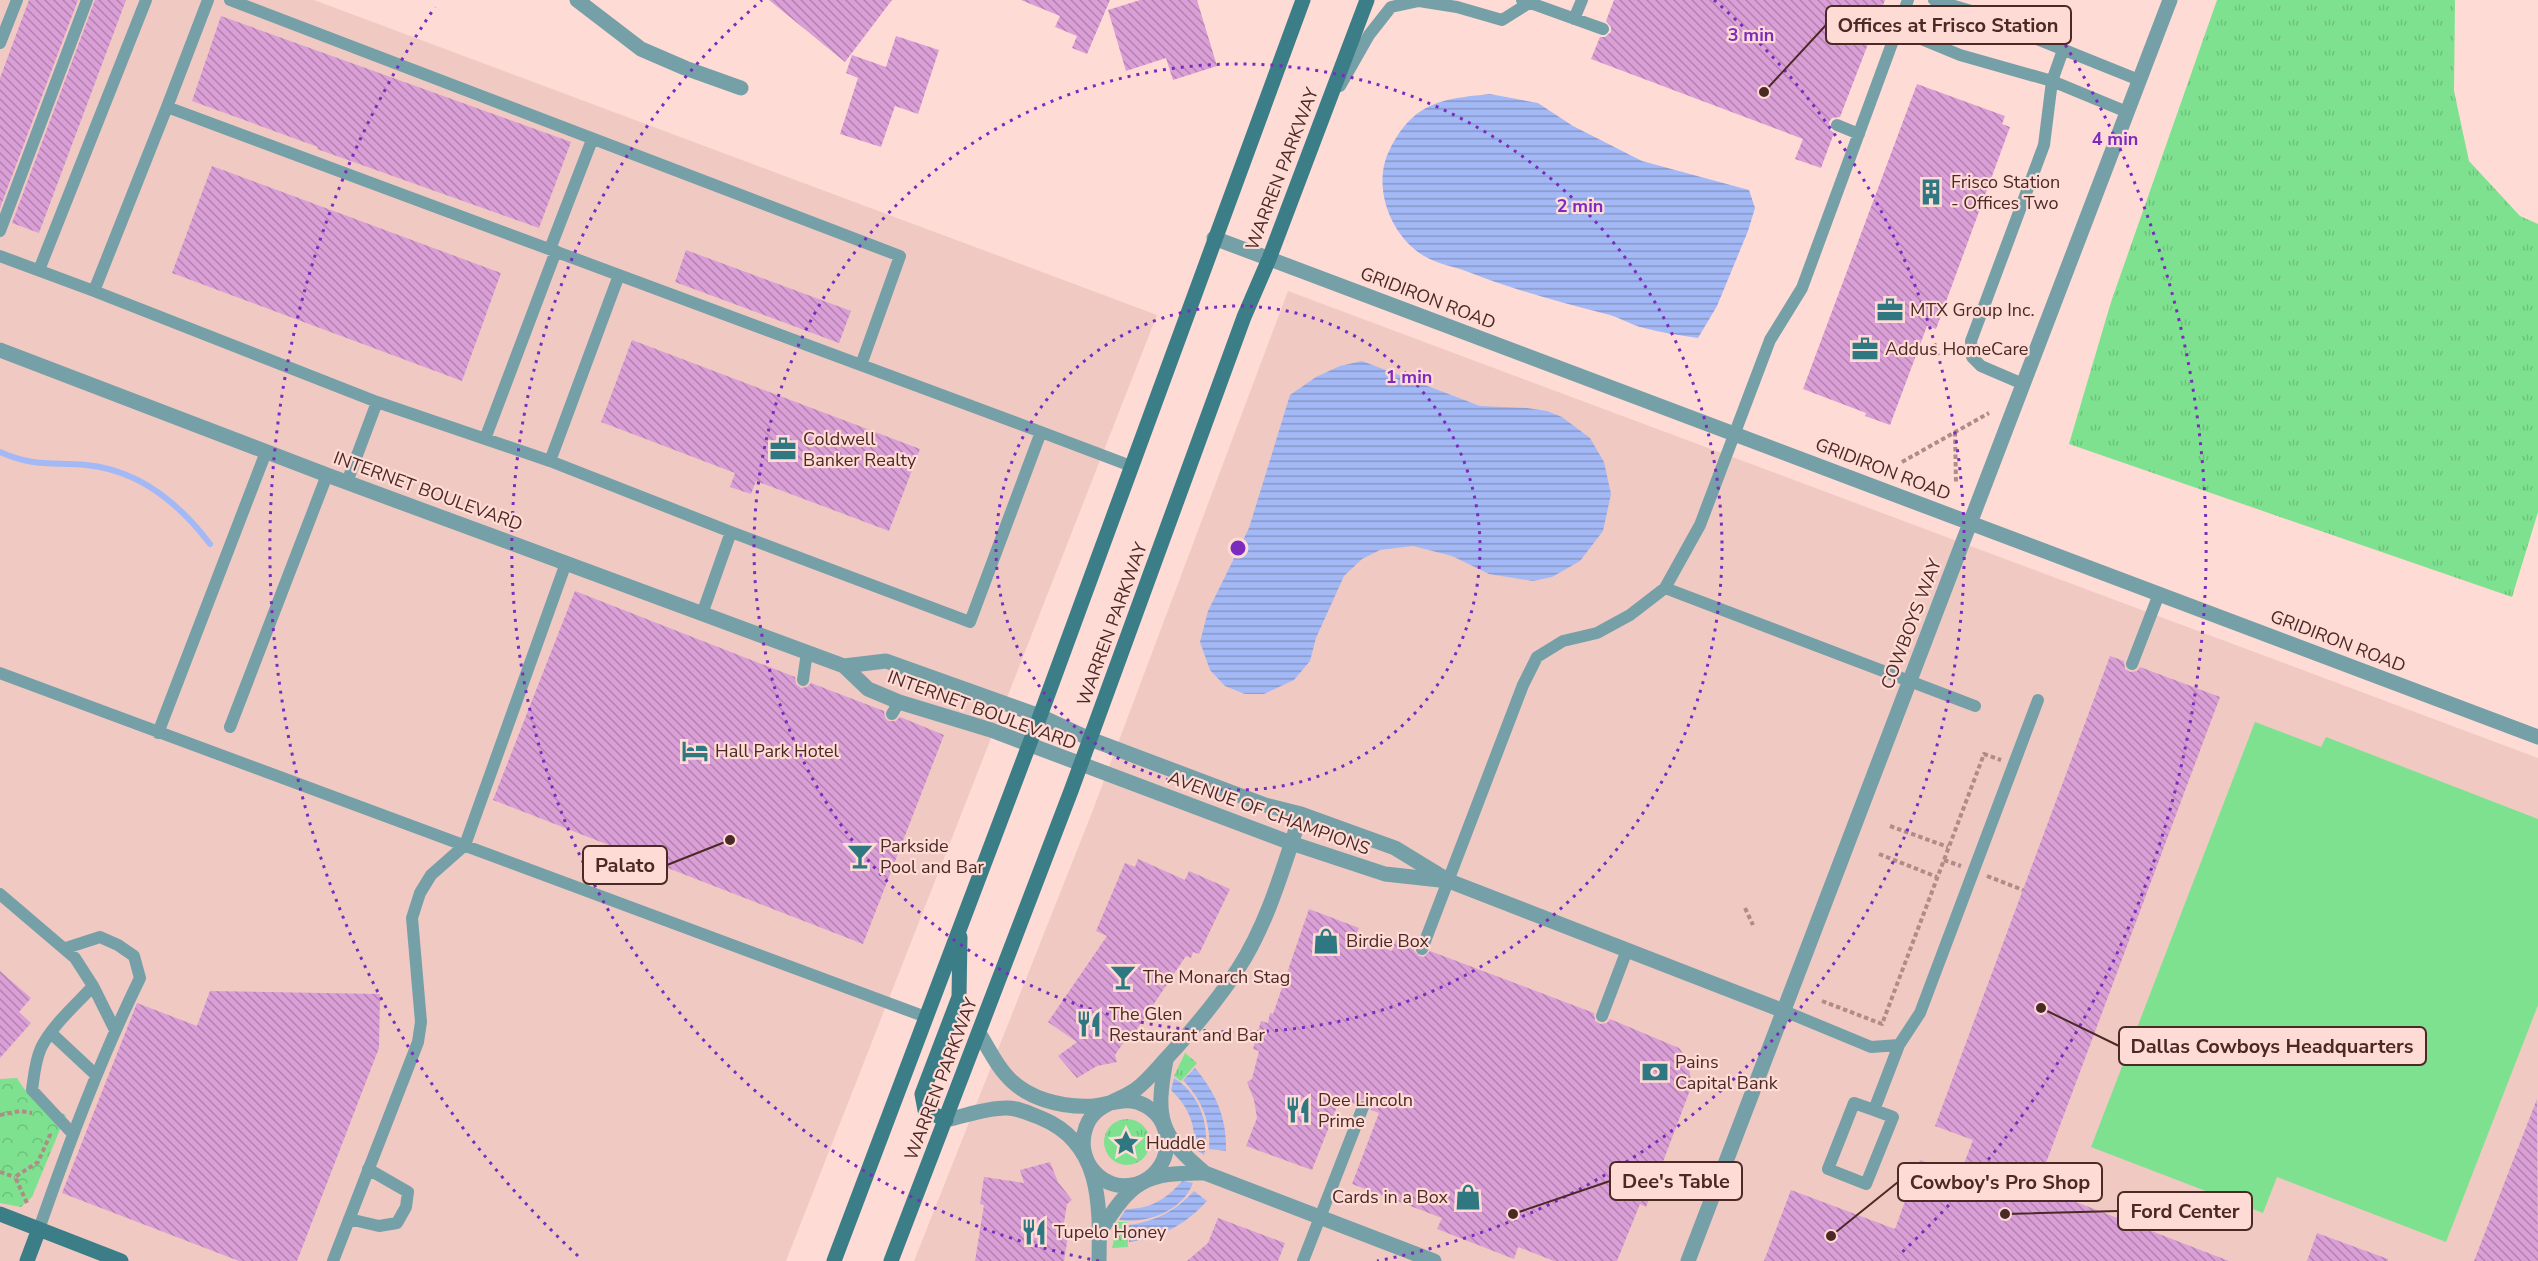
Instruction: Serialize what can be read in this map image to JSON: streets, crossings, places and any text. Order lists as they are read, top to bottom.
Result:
{
  "streets": {
    "main road": ["WARREN PARKWAY"],
    "street": [
      "GRIDIRON ROAD",
      "INTERNET BOULEVARD",
      "COWBOYS WAY",
      "AVENUE OF CHAMPIONS"
    ]
  },
  "crossings": [
    ["WARREN PARKWAY", "GRIDIRON ROAD"],
    ["WARREN PARKWAY", "INTERNET BOULEVARD"],
    ["WARREN PARKWAY", "AVENUE OF CHAMPIONS"],
    ["GRIDIRON ROAD", "COWBOYS WAY"],
    ["INTERNET BOULEVARD", "AVENUE OF CHAMPIONS"],
    ["COWBOYS WAY", "AVENUE OF CHAMPIONS"]
  ],
  "places": {
    "other": [
      "Offices at Frisco Station",
      "Palato",
      "Dallas Cowboys Headquarters",
      "Dee's Table",
      "Ford Center",
      "Cowboy's Pro Shop"
    ],
    "building": ["Frisco Station - Offices Two"],
    "office": ["MTX Group Inc.", "Addus HomeCare", "Coldwell Banker Realty"],
    "hotel": ["Hall Park Hotel"],
    "bar": ["Parkside Pool and Bar", "The Monarch Stag"],
    "shop": ["Birdie Box", "Cards in a Box"],
    "restaurant": ["The Glen Restaurant and Bar", "Dee Lincoln Prime", "Tupelo Honey"],
    "bank": ["Pains Capital Bank"],
    "place": ["Huddle"]
  },
  "rings": [
    "3 min",
    "4 min",
    "2 min",
    "1 min"
  ]
}
